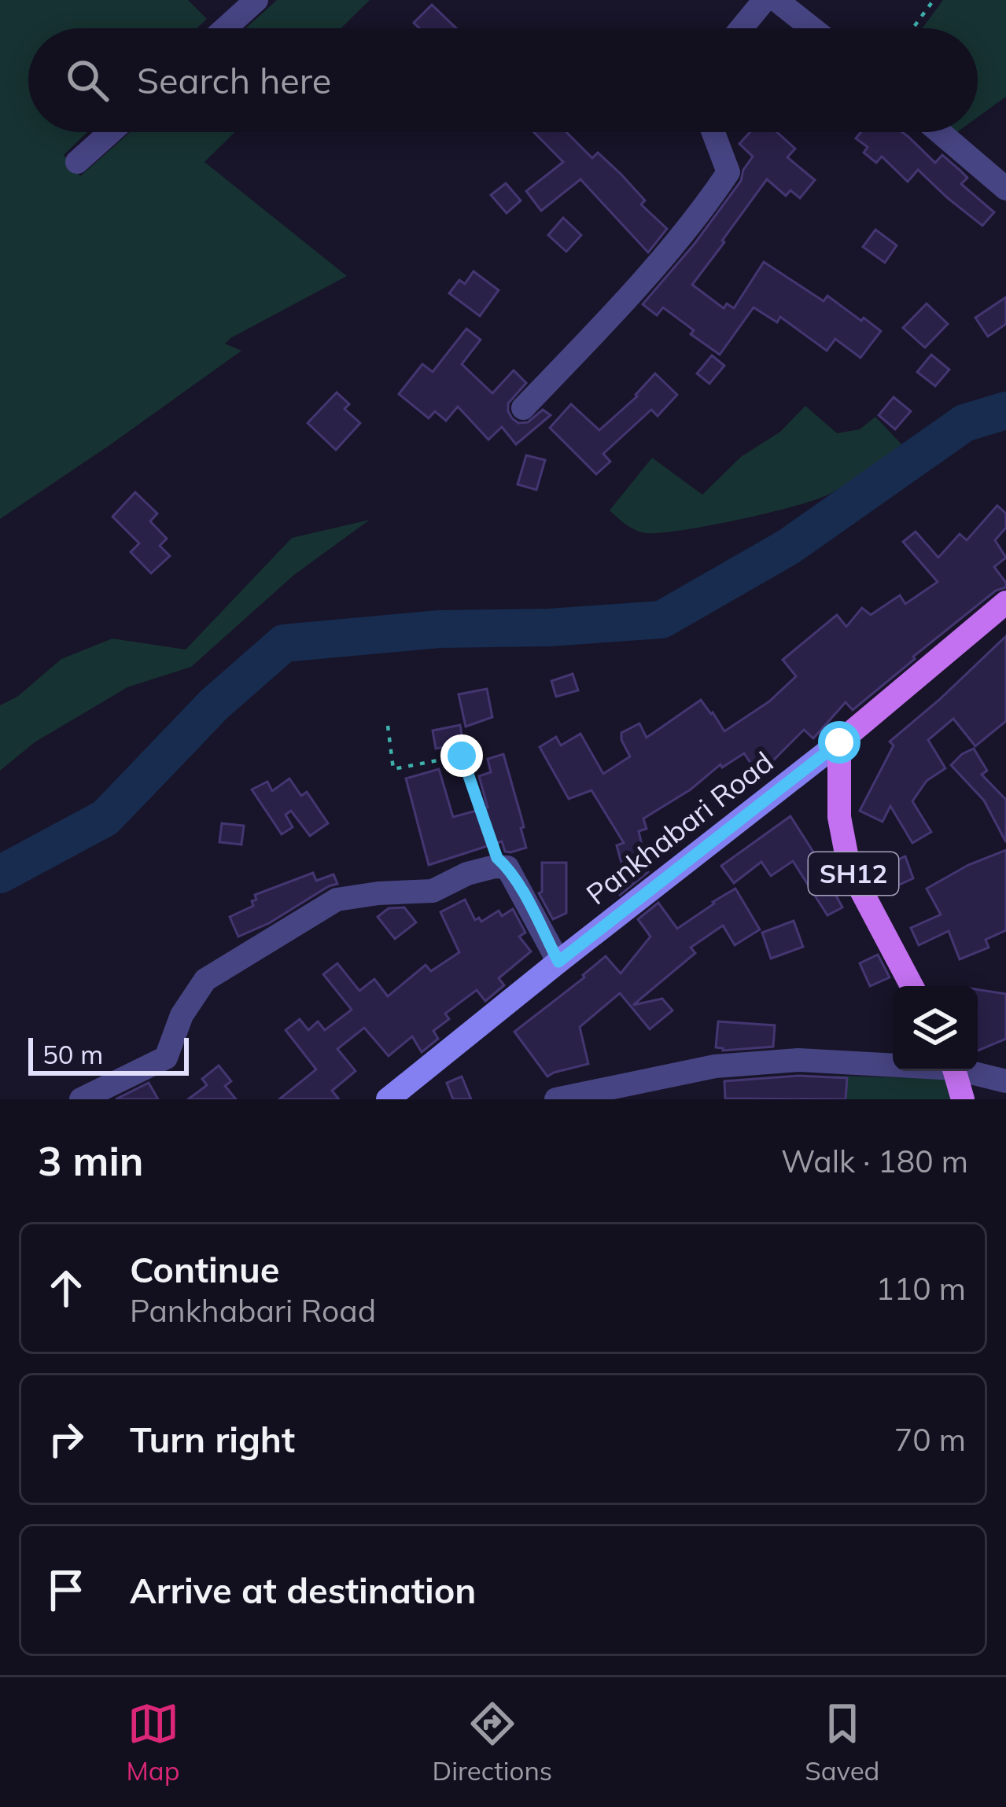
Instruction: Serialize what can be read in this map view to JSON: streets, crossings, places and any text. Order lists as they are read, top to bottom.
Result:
{
  "streets": {
    "main road": ["Pankhabari Road", "SH12"]
  },
  "crossings": [
    ["Pankhabari Road", "SH12"]
  ],
  "scale_bar": "50 m",
  "page": {
    "search": "Search here",
    "scale": "50 m",
    "heading": ["3 min", "Walk · 180 m"],
    "list": [
      ["Continue", "Pankhabari Road", "110 m"],
      ["Turn right", "70 m"],
      "Arrive at destination"
    ],
    "nav": ["Map", "Directions", "Saved"]
  }
}
